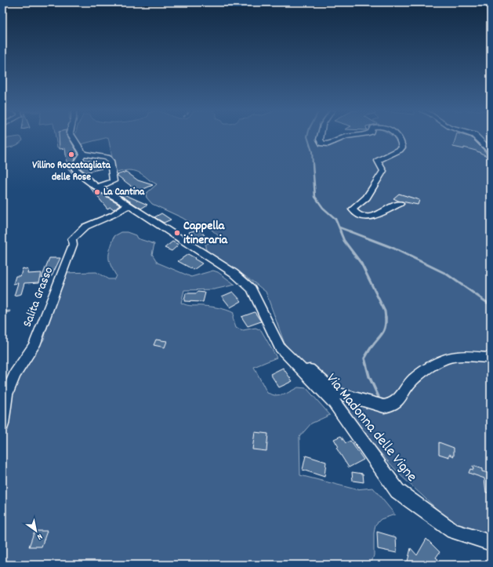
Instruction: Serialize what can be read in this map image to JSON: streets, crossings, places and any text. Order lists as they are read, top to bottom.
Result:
{
  "streets": {
    "street": ["Salita Grasso", "Via Madonna delle Vigne"]
  },
  "crossings": [
    ["Salita Grasso", "Via Madonna delle Vigne"]
  ],
  "places": ["Villino Roccatagliata delle Rose", "La Cantina", "Cappella itineraria"],
  "north": "bottom right"
}
